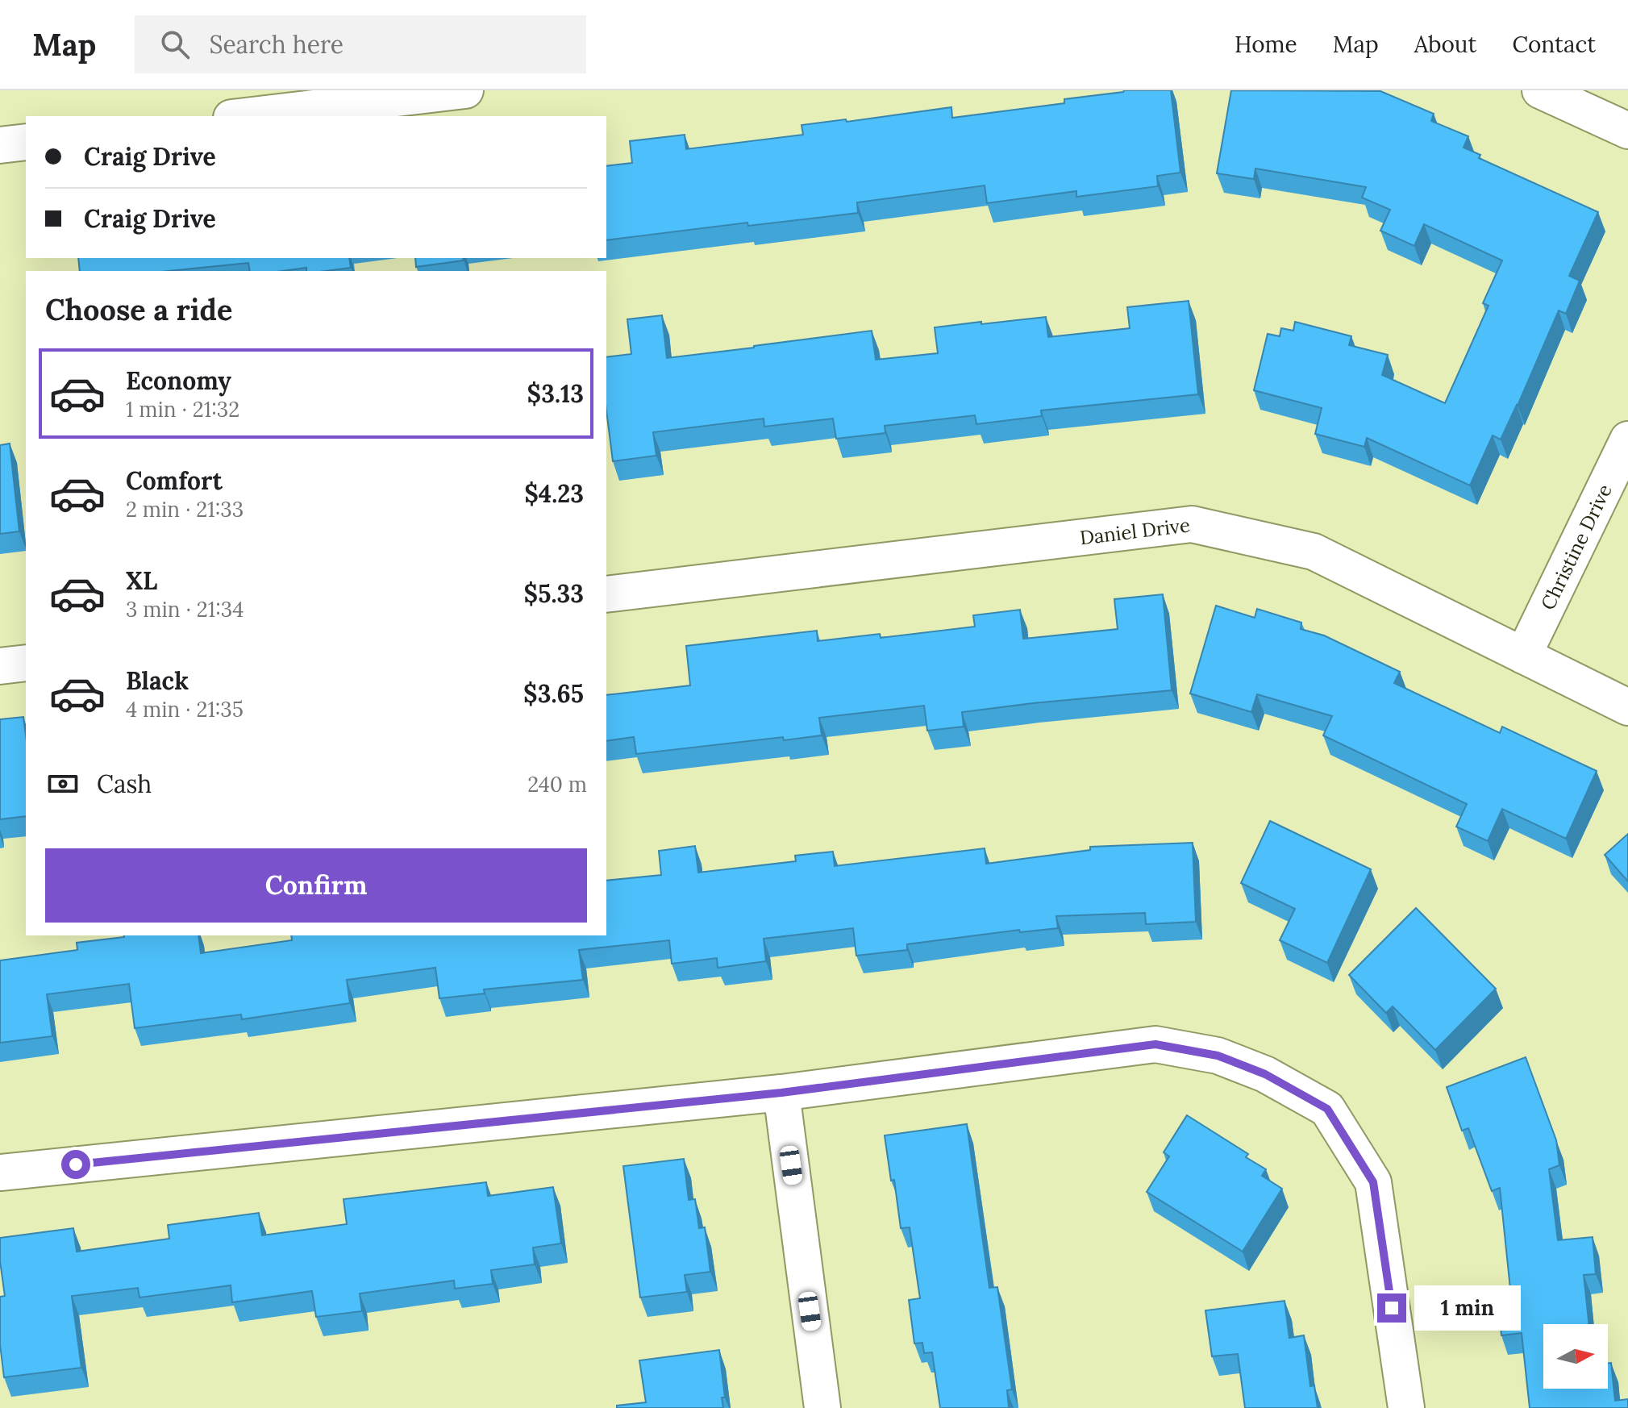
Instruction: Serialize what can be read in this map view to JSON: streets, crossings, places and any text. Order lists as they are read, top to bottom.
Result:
{
  "streets": {
    "street": ["Daniel Drive", "Christine Drive"]
  },
  "crossings": [
    ["Daniel Drive", "Christine Drive"]
  ],
  "north": "right",
  "page": {
    "header": "Map",
    "search": "Search here",
    "nav": [
      "Home",
      "Map",
      "About",
      "Contact"
    ],
    "banner": ["Craig Drive", "Craig Drive"],
    "heading": "Choose a ride",
    "list": [
      {
        "name": "Economy",
        "note": "1 min · 21:32",
        "value": "$3.13"
      },
      {
        "name": "Comfort",
        "note": "2 min · 21:33",
        "value": "$4.23"
      },
      {
        "name": "XL",
        "note": "3 min · 21:34",
        "value": "$5.33"
      },
      {
        "name": "Black",
        "note": "4 min · 21:35",
        "value": "$3.65"
      }
    ],
    "pay": ["Cash", "240 m"],
    "buttons": "Confirm",
    "bubble": "1 min"
  }
}
